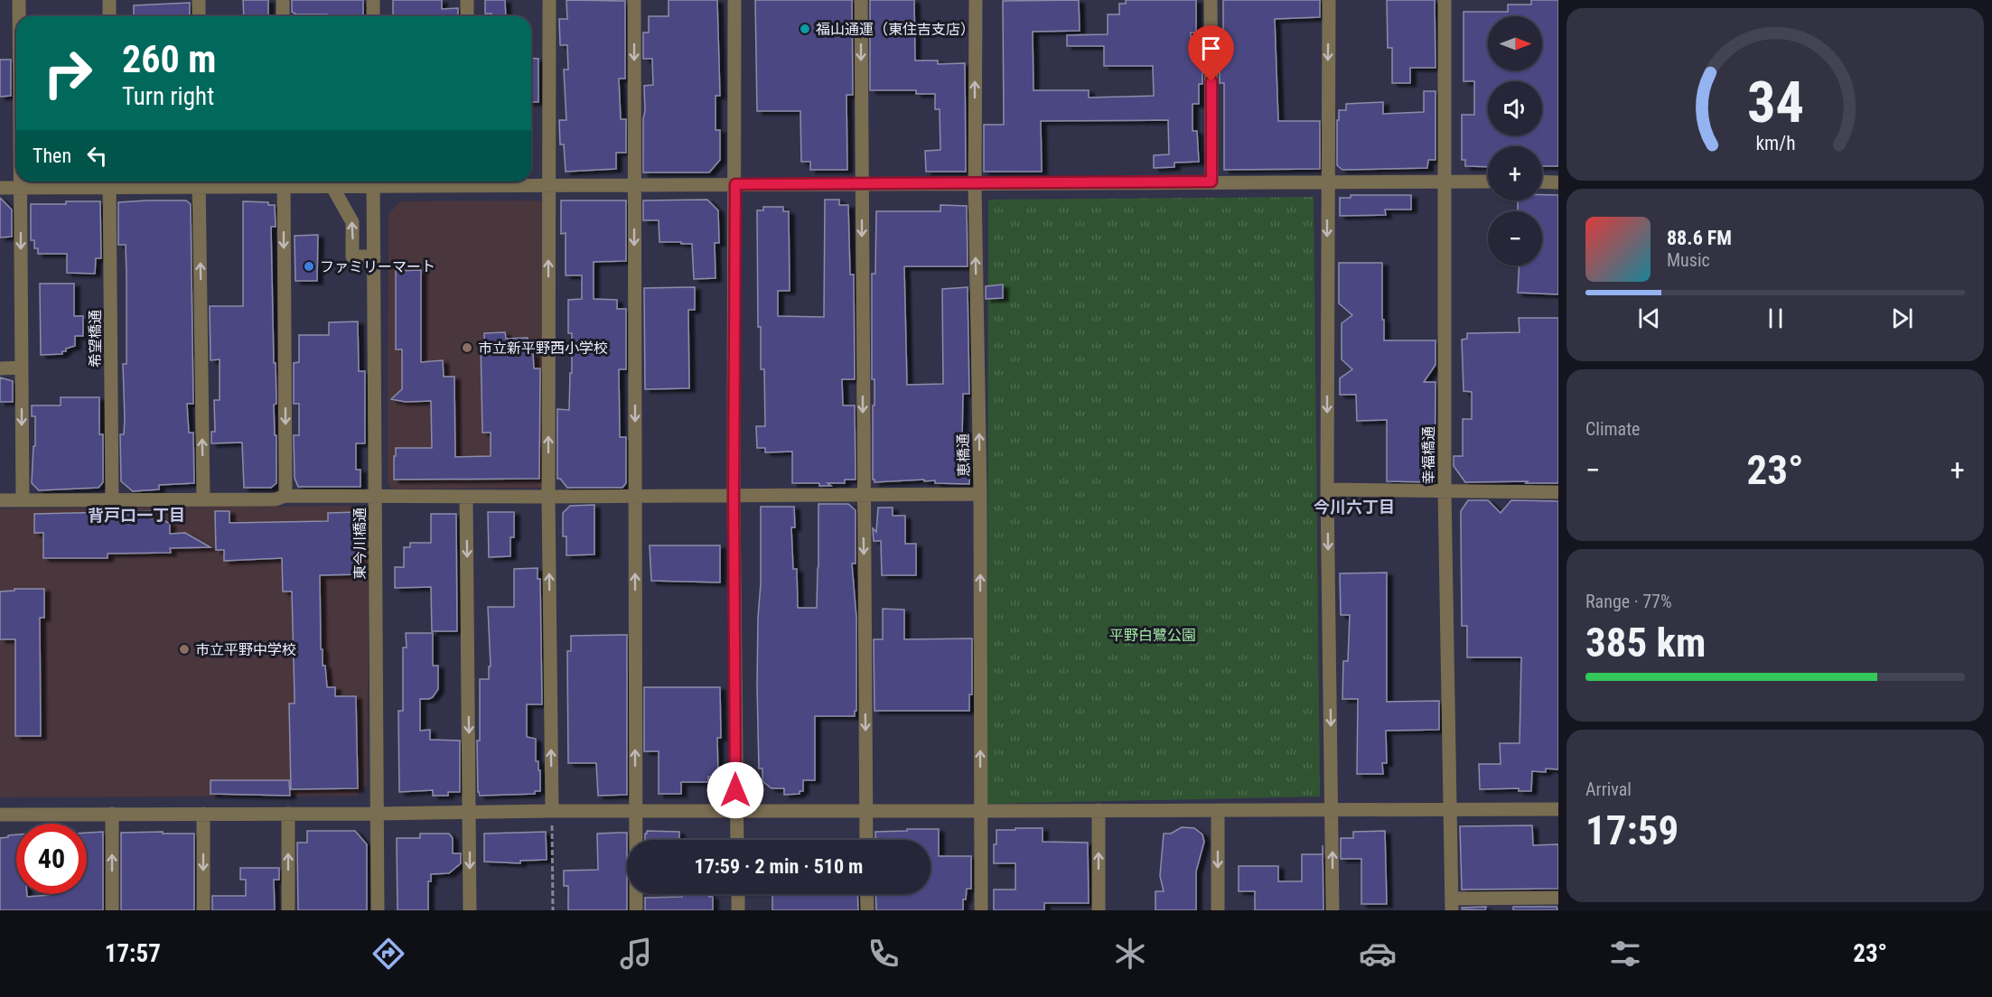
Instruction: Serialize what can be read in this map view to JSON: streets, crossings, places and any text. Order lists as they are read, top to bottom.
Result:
{
  "streets": {
    "street": [
      "希望橋通",
      "恵橋通",
      "幸福橋通",
      "東今川橋通"
    ]
  },
  "districts": ["今川六丁目", "背戸口一丁目"],
  "parks": ["平野白鷺公園"],
  "places": [
    "福山通運（東住吉支店）",
    "ファミリーマート",
    "市立新平野西小学校",
    "市立平野中学校"
  ],
  "north": "right",
  "page": {
    "map_buttons": ["+", "−"],
    "turn": ["260 m", "Turn right"],
    "then": "Then",
    "song": ["88.6 FM", "Music"],
    "tile": [
      "Climate",
      ["Range · 77%", "385 km"],
      ["Arrival", "17:59"]
    ],
    "heat": ["−", "23°", "+"],
    "limit": "40",
    "trip": "17:59 · 2 min · 510 m",
    "tabs": ["17:57", "23°"],
    "gauge": ["34", "km/h"]
  }
}
